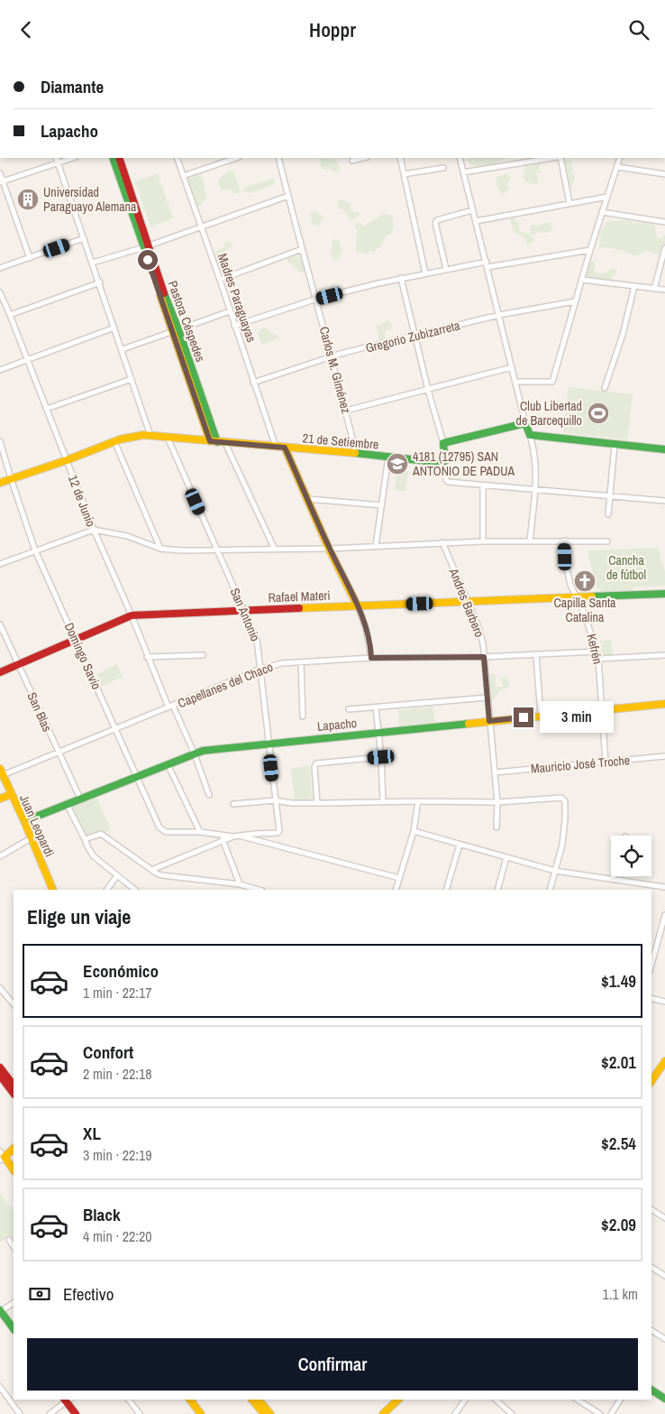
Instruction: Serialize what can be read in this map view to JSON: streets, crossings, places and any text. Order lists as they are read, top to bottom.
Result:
{
  "streets": {
    "main road": [
      "Pastora Céspedes",
      "21 de Setiembre",
      "Rafael Materi",
      "Lapacho",
      "Juan Leopardi"
    ],
    "street": [
      "Madres Paraguayas",
      "Gregorio Zubizarreta",
      "Carlos M. Giménez",
      "12 de Junio",
      "Andres Barbero",
      "San Antonio",
      "Kefrén",
      "Domingo Savio",
      "Capellanes del Chaco",
      "San Blas",
      "Mauricio José Troche"
    ]
  },
  "crossings": [
    ["Madres Paraguayas", "Gregorio Zubizarreta"],
    ["Madres Paraguayas", "21 de Setiembre"],
    ["Pastora Céspedes", "21 de Setiembre"],
    ["Gregorio Zubizarreta", "Carlos M. Giménez"],
    ["Carlos M. Giménez", "21 de Setiembre"],
    ["21 de Setiembre", "12 de Junio"],
    ["21 de Setiembre", "San Antonio"],
    ["21 de Setiembre", "Domingo Savio"],
    ["12 de Junio", "Rafael Materi"],
    ["12 de Junio", "Capellanes del Chaco"],
    ["12 de Junio", "Lapacho"],
    ["Rafael Materi", "Andres Barbero"],
    ["Rafael Materi", "San Antonio"],
    ["Rafael Materi", "Kefrén"],
    ["Rafael Materi", "Domingo Savio"],
    ["Rafael Materi", "San Blas"],
    ["Andres Barbero", "Capellanes del Chaco"],
    ["Andres Barbero", "Lapacho"],
    ["Andres Barbero", "Mauricio José Troche"],
    ["San Antonio", "Capellanes del Chaco"],
    ["San Antonio", "Lapacho"],
    ["Kefrén", "Capellanes del Chaco"],
    ["Kefrén", "Lapacho"],
    ["Kefrén", "Mauricio José Troche"],
    ["Domingo Savio", "Capellanes del Chaco"],
    ["Domingo Savio", "Lapacho"],
    ["Capellanes del Chaco", "San Blas"],
    ["Capellanes del Chaco", "Juan Leopardi"],
    ["San Blas", "Lapacho"],
    ["Lapacho", "Juan Leopardi"]
  ],
  "parks": ["Cancha de fútbol"],
  "places": {
    "building": ["Universidad Paraguayo Alemana"],
    "sports": ["Club Libertad de Barcequillo"],
    "school or university": ["4181 (12795) SAN ANTONIO DE PADUA"],
    "church": ["Capilla Santa Catalina"]
  },
  "page": {
    "header": "Hoppr",
    "banner": ["Diamante", "Lapacho"],
    "bubble": "3 min",
    "heading": "Elige un viaje",
    "list": [
      {
        "name": "Económico",
        "note": "1 min · 22:17",
        "value": "$1.49"
      },
      {
        "name": "Confort",
        "note": "2 min · 22:18",
        "value": "$2.01"
      },
      {
        "name": "XL",
        "note": "3 min · 22:19",
        "value": "$2.54"
      },
      {
        "name": "Black",
        "note": "4 min · 22:20",
        "value": "$2.09"
      }
    ],
    "pay": ["Efectivo", "1.1 km"],
    "buttons": "Confirmar"
  }
}
